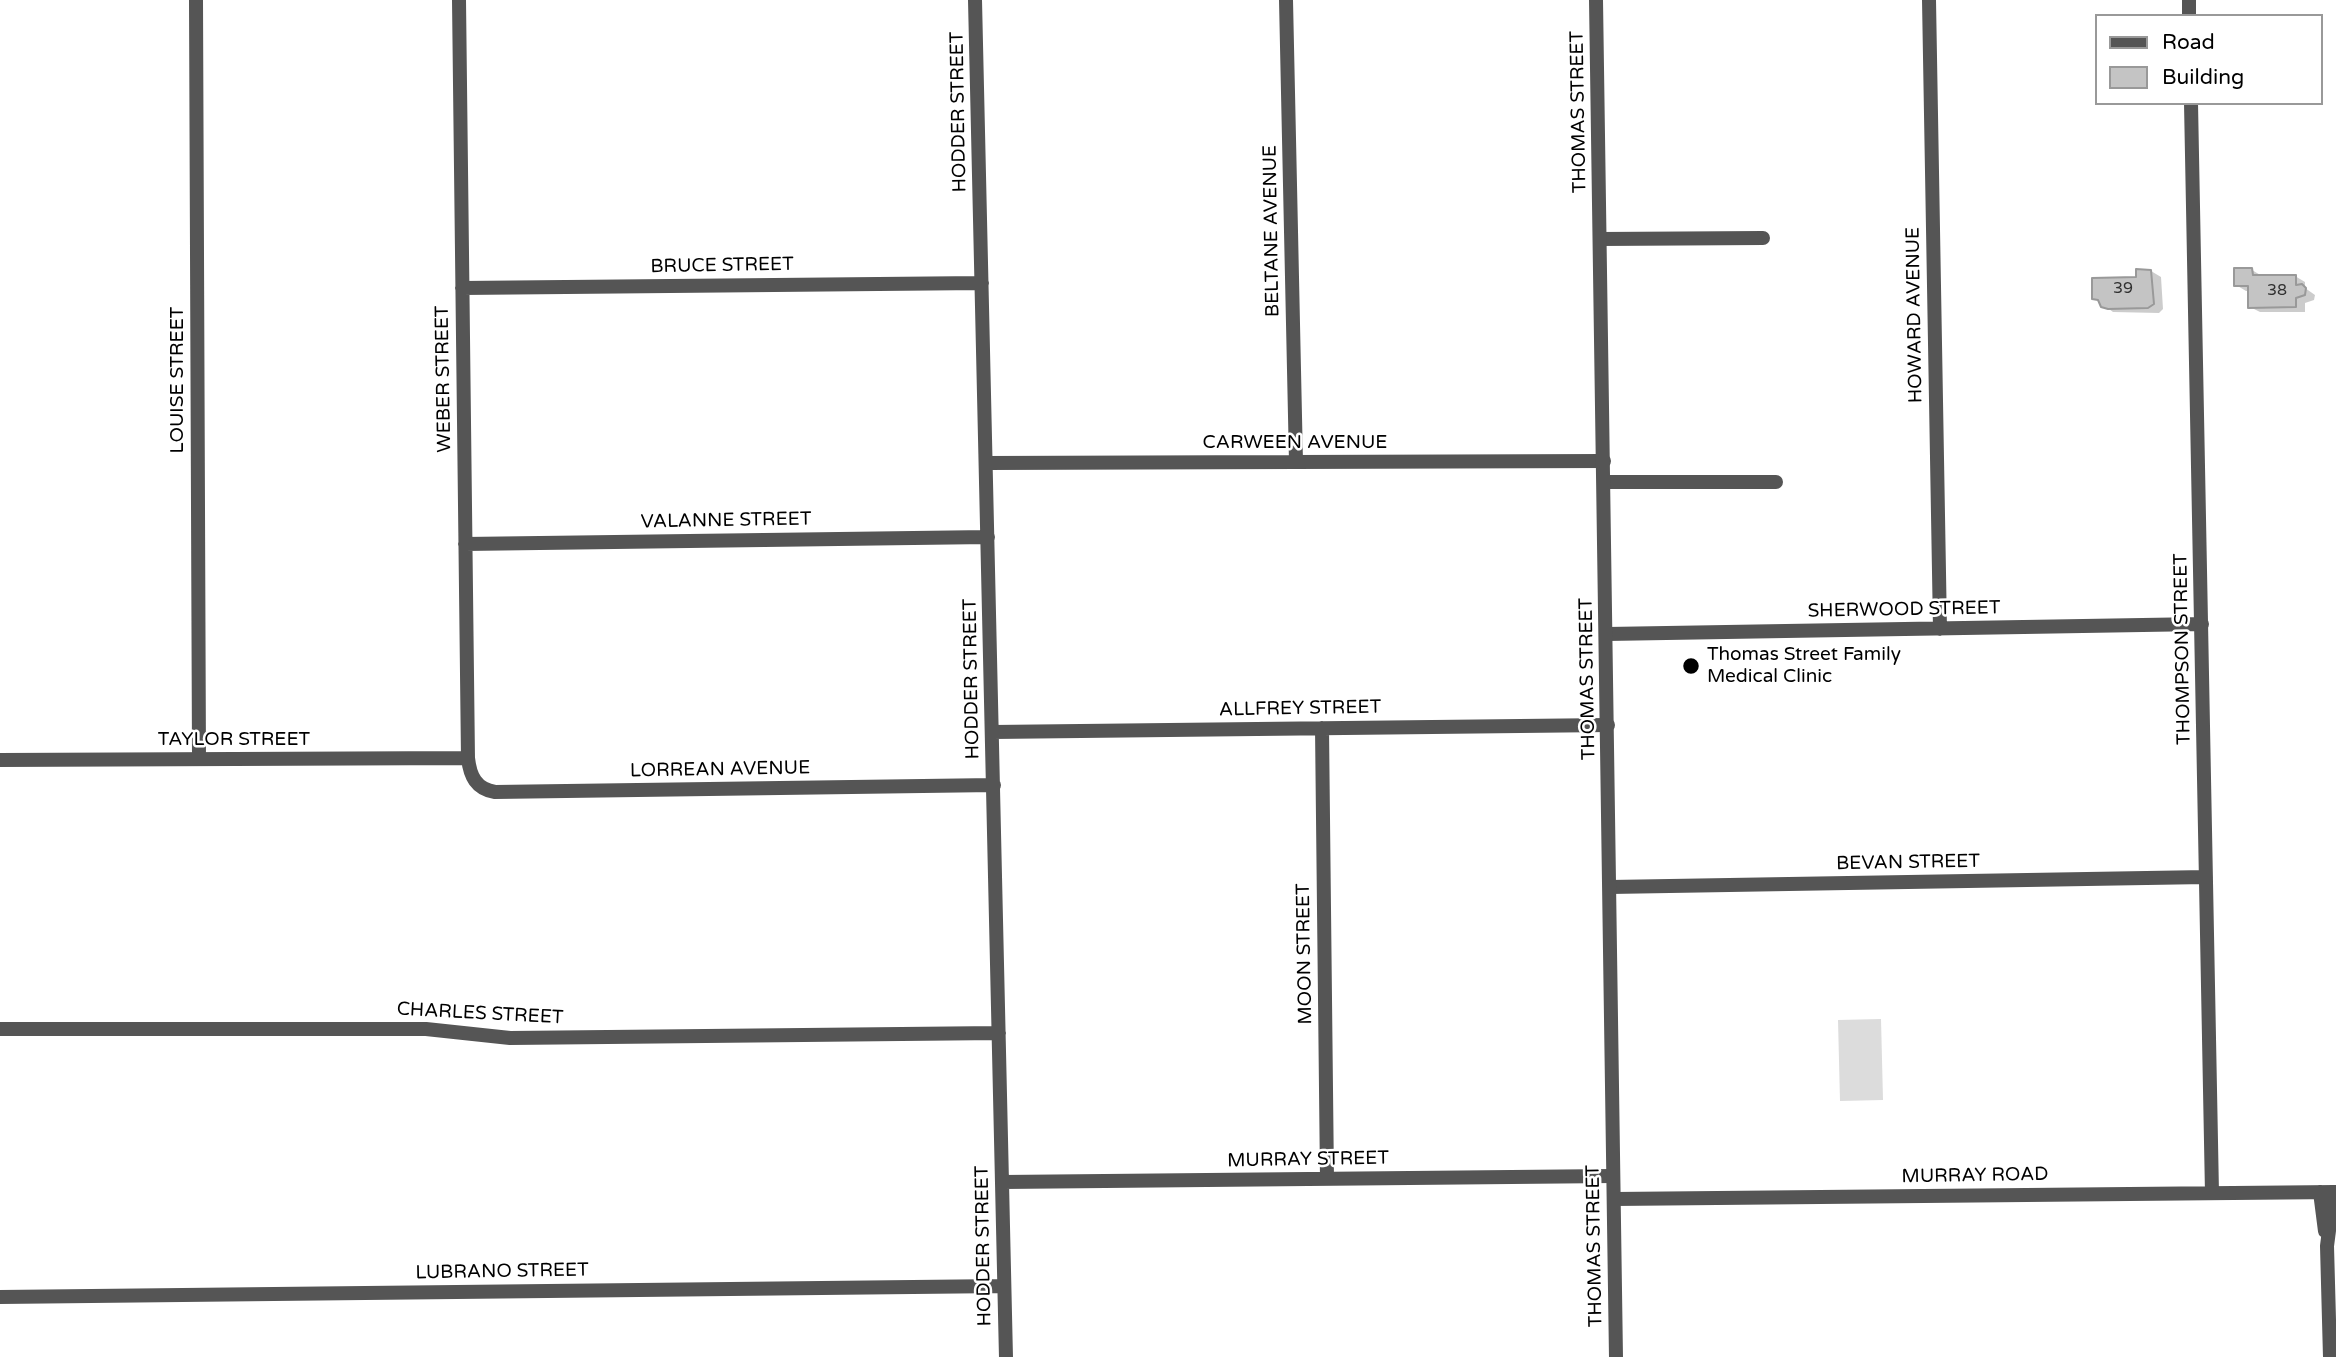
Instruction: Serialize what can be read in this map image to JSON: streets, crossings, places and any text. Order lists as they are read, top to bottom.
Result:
{
  "streets": {
    "street": [
      "HODDER STREET",
      "THOMAS STREET",
      "BELTANE AVENUE",
      "BRUCE STREET",
      "HOWARD AVENUE",
      "WEBER STREET",
      "LOUISE STREET",
      "CARWEEN AVENUE",
      "VALANNE STREET",
      "SHERWOOD STREET",
      "THOMPSON STREET",
      "ALLFREY STREET",
      "TAYLOR STREET",
      "LORREAN AVENUE",
      "BEVAN STREET",
      "MOON STREET",
      "CHARLES STREET",
      "MURRAY STREET",
      "MURRAY ROAD",
      "LUBRANO STREET"
    ]
  },
  "crossings": [
    ["HODDER STREET", "BRUCE STREET"],
    ["HODDER STREET", "CARWEEN AVENUE"],
    ["HODDER STREET", "VALANNE STREET"],
    ["HODDER STREET", "ALLFREY STREET"],
    ["HODDER STREET", "LORREAN AVENUE"],
    ["HODDER STREET", "CHARLES STREET"],
    ["HODDER STREET", "MURRAY STREET"],
    ["HODDER STREET", "LUBRANO STREET"],
    ["THOMAS STREET", "CARWEEN AVENUE"],
    ["THOMAS STREET", "SHERWOOD STREET"],
    ["THOMAS STREET", "ALLFREY STREET"],
    ["THOMAS STREET", "BEVAN STREET"],
    ["THOMAS STREET", "MURRAY STREET"],
    ["THOMAS STREET", "MURRAY ROAD"],
    ["BELTANE AVENUE", "CARWEEN AVENUE"],
    ["BRUCE STREET", "WEBER STREET"],
    ["HOWARD AVENUE", "SHERWOOD STREET"],
    ["WEBER STREET", "VALANNE STREET"],
    ["WEBER STREET", "TAYLOR STREET"],
    ["WEBER STREET", "LORREAN AVENUE"],
    ["LOUISE STREET", "TAYLOR STREET"],
    ["SHERWOOD STREET", "THOMPSON STREET"],
    ["THOMPSON STREET", "BEVAN STREET"],
    ["THOMPSON STREET", "MURRAY ROAD"],
    ["ALLFREY STREET", "MOON STREET"],
    ["TAYLOR STREET", "LORREAN AVENUE"],
    ["MOON STREET", "MURRAY STREET"]
  ],
  "places": ["Thomas Street Family Medical Clinic"],
  "house_numbers": ["39", "38"],
  "legend": ["Road", "Building"]
}
